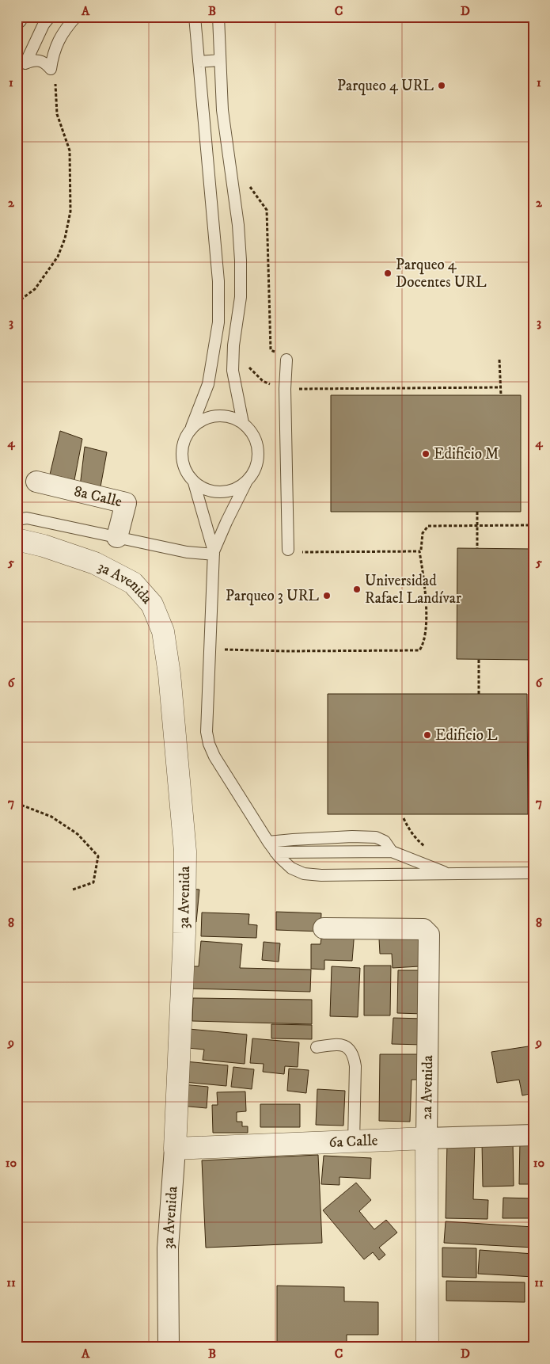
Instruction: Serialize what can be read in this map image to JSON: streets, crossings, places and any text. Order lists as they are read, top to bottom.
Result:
{
  "streets": {
    "street": [
      "8a Calle",
      "3a Avenida",
      "2a Avenida",
      "6a Calle"
    ]
  },
  "crossings": [
    ["3a Avenida", "6a Calle"],
    ["2a Avenida", "6a Calle"]
  ],
  "places": [
    "Parqueo 4 URL",
    "Parqueo 4 Docentes URL",
    "Edificio M",
    "Universidad Rafael Landívar",
    "Parqueo 3 URL",
    "Edificio L"
  ],
  "grid": {
    "columns": [
      "A",
      "B",
      "C",
      "D"
    ],
    "rows": [
      "1",
      "2",
      "3",
      "4",
      "5",
      "6",
      "7",
      "8",
      "9",
      "10",
      "11"
    ]
  }
}
